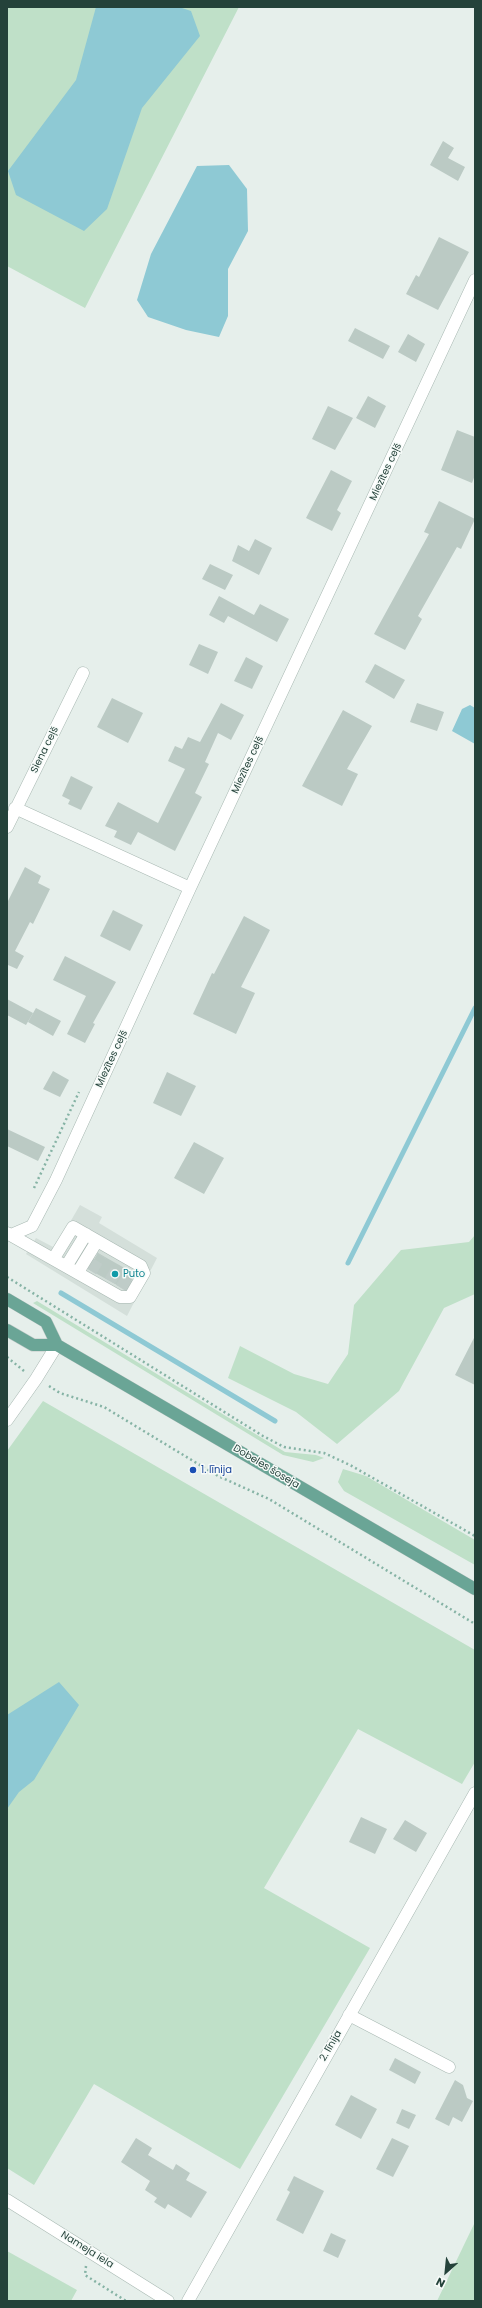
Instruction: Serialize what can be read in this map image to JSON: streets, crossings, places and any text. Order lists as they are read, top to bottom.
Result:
{
  "streets": {
    "main road": ["Dobeles šoseja"],
    "street": [
      "Miezītes ceļš",
      "Siena ceļš",
      "2. līnija",
      "Nameja iela"
    ]
  },
  "places": ["Puto", "1. līnija"],
  "north": "bottom left"
}
